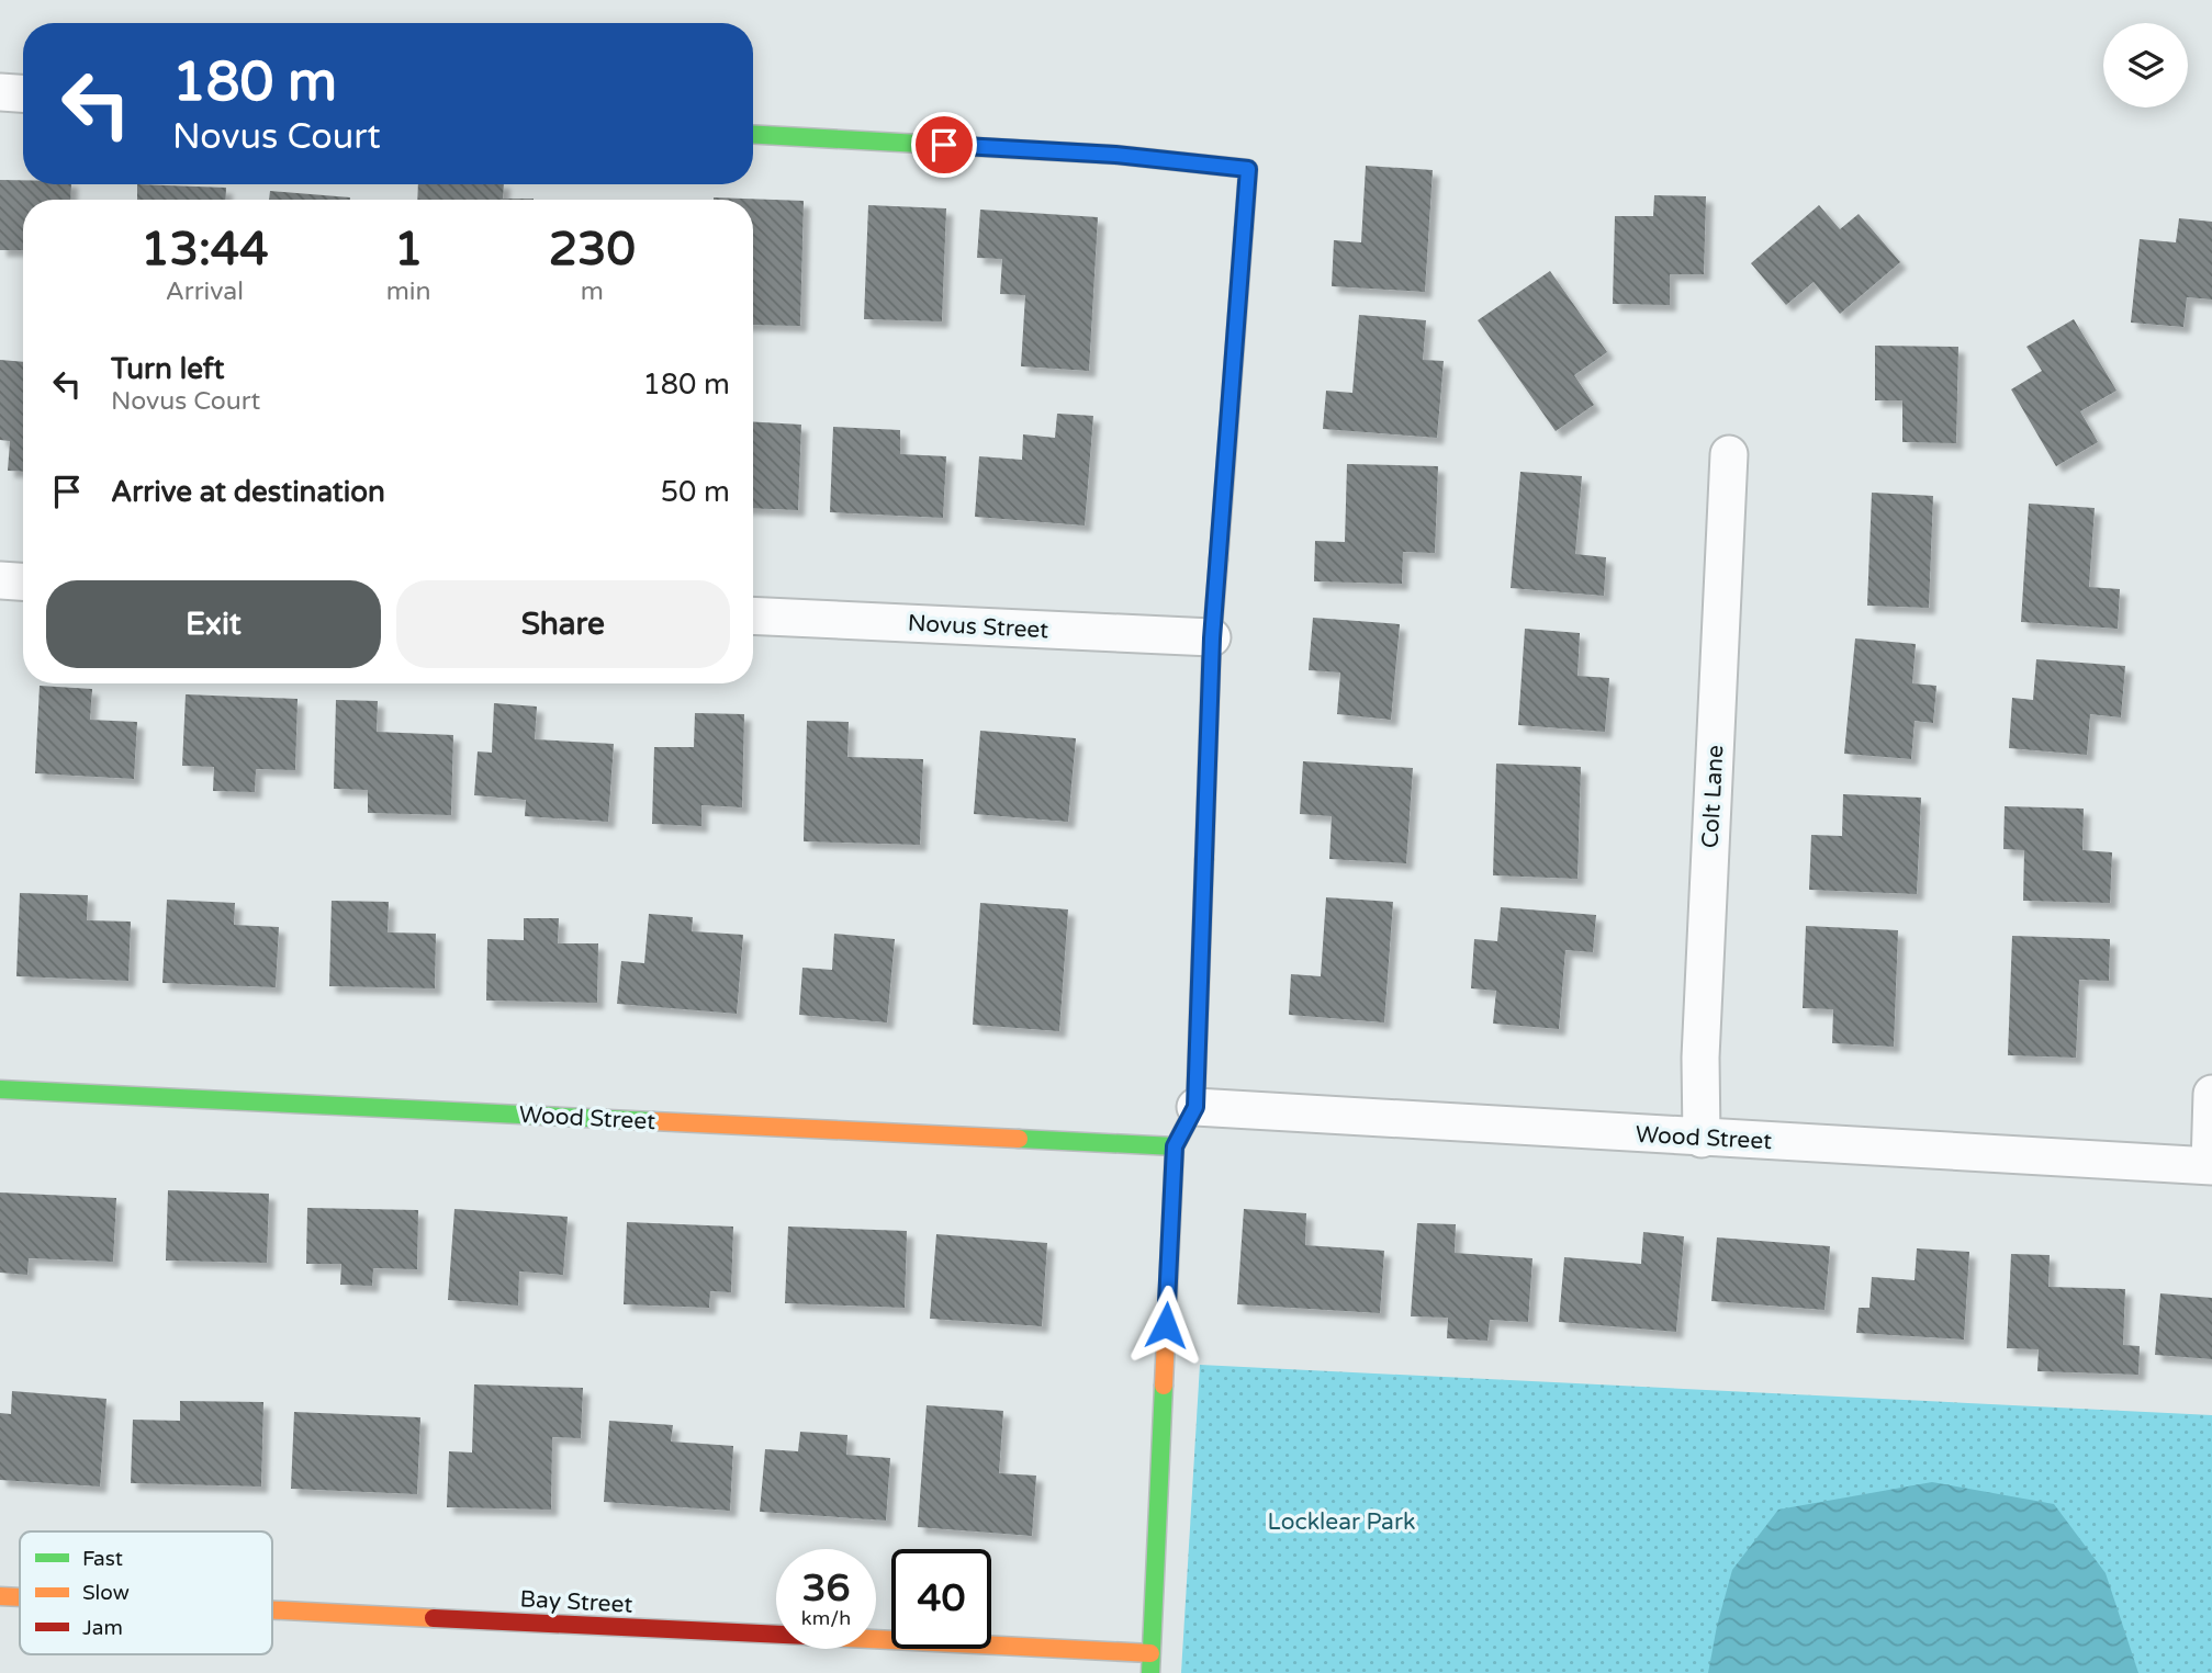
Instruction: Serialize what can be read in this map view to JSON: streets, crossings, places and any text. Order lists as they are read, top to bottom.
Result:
{
  "streets": {
    "street": [
      "Novus Street",
      "Colt Lane",
      "Wood Street",
      "Bay Street"
    ]
  },
  "crossings": [
    ["Colt Lane", "Wood Street"]
  ],
  "parks": ["Locklear Park"],
  "legend": ["Fast", "Slow", "Jam"],
  "page": {
    "turn": ["180 m", "Novus Court"],
    "eta": [
      "13:44",
      "Arrival",
      "1",
      "min",
      "230",
      "m"
    ],
    "list": [
      {
        "name": "Turn left",
        "note": "Novus Court",
        "value": "180 m"
      },
      {
        "name": "Arrive at destination",
        "value": "50 m"
      }
    ],
    "buttons": ["Exit", "Share"],
    "speed": "36 km/h",
    "limit": "40"
  }
}
